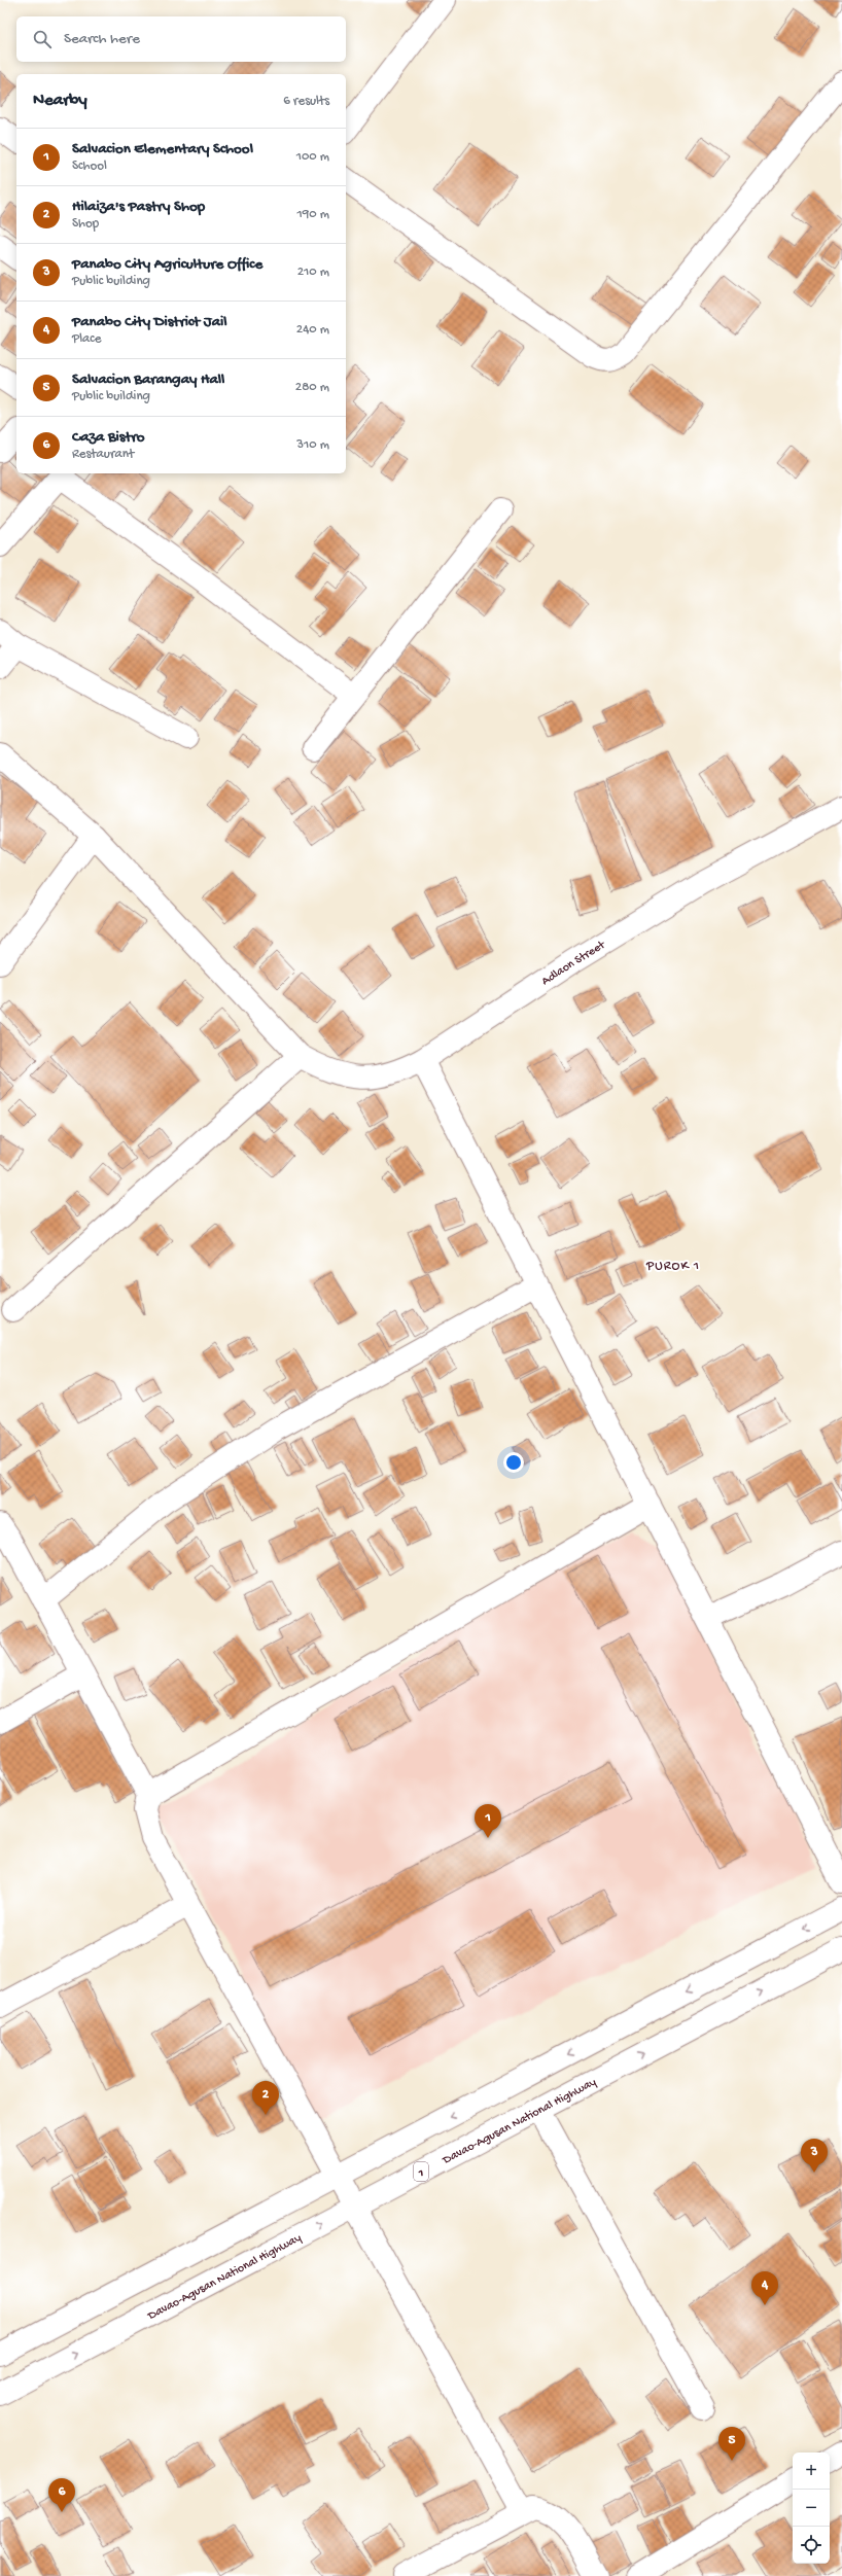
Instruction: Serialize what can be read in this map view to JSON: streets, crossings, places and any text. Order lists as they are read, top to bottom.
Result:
{
  "streets": {
    "main road": ["Adlaon Street", "Davao-Agusan National Highway", "1"]
  },
  "districts": ["PUROK 1"],
  "page": {
    "search": "Search here",
    "heading": ["Nearby", "6 results"],
    "list": [
      {
        "mark": "1",
        "name": "Salvacion Elementary School",
        "note": "School",
        "value": "100 m"
      },
      {
        "mark": "2",
        "name": "Hilaiza's Pastry Shop",
        "note": "Shop",
        "value": "190 m"
      },
      {
        "mark": "3",
        "name": "Panabo City Agriculture Office",
        "note": "Public building",
        "value": "210 m"
      },
      {
        "mark": "4",
        "name": "Panabo City District Jail",
        "note": "Place",
        "value": "240 m"
      },
      {
        "mark": "5",
        "name": "Salvacion Barangay Hall",
        "note": "Public building",
        "value": "280 m"
      },
      {
        "mark": "6",
        "name": "Caza Bistro",
        "note": "Restaurant",
        "value": "310 m"
      }
    ],
    "pins": [
      "1",
      "2",
      "3",
      "4",
      "5",
      "6"
    ],
    "map_buttons": ["+", "−"]
  }
}
